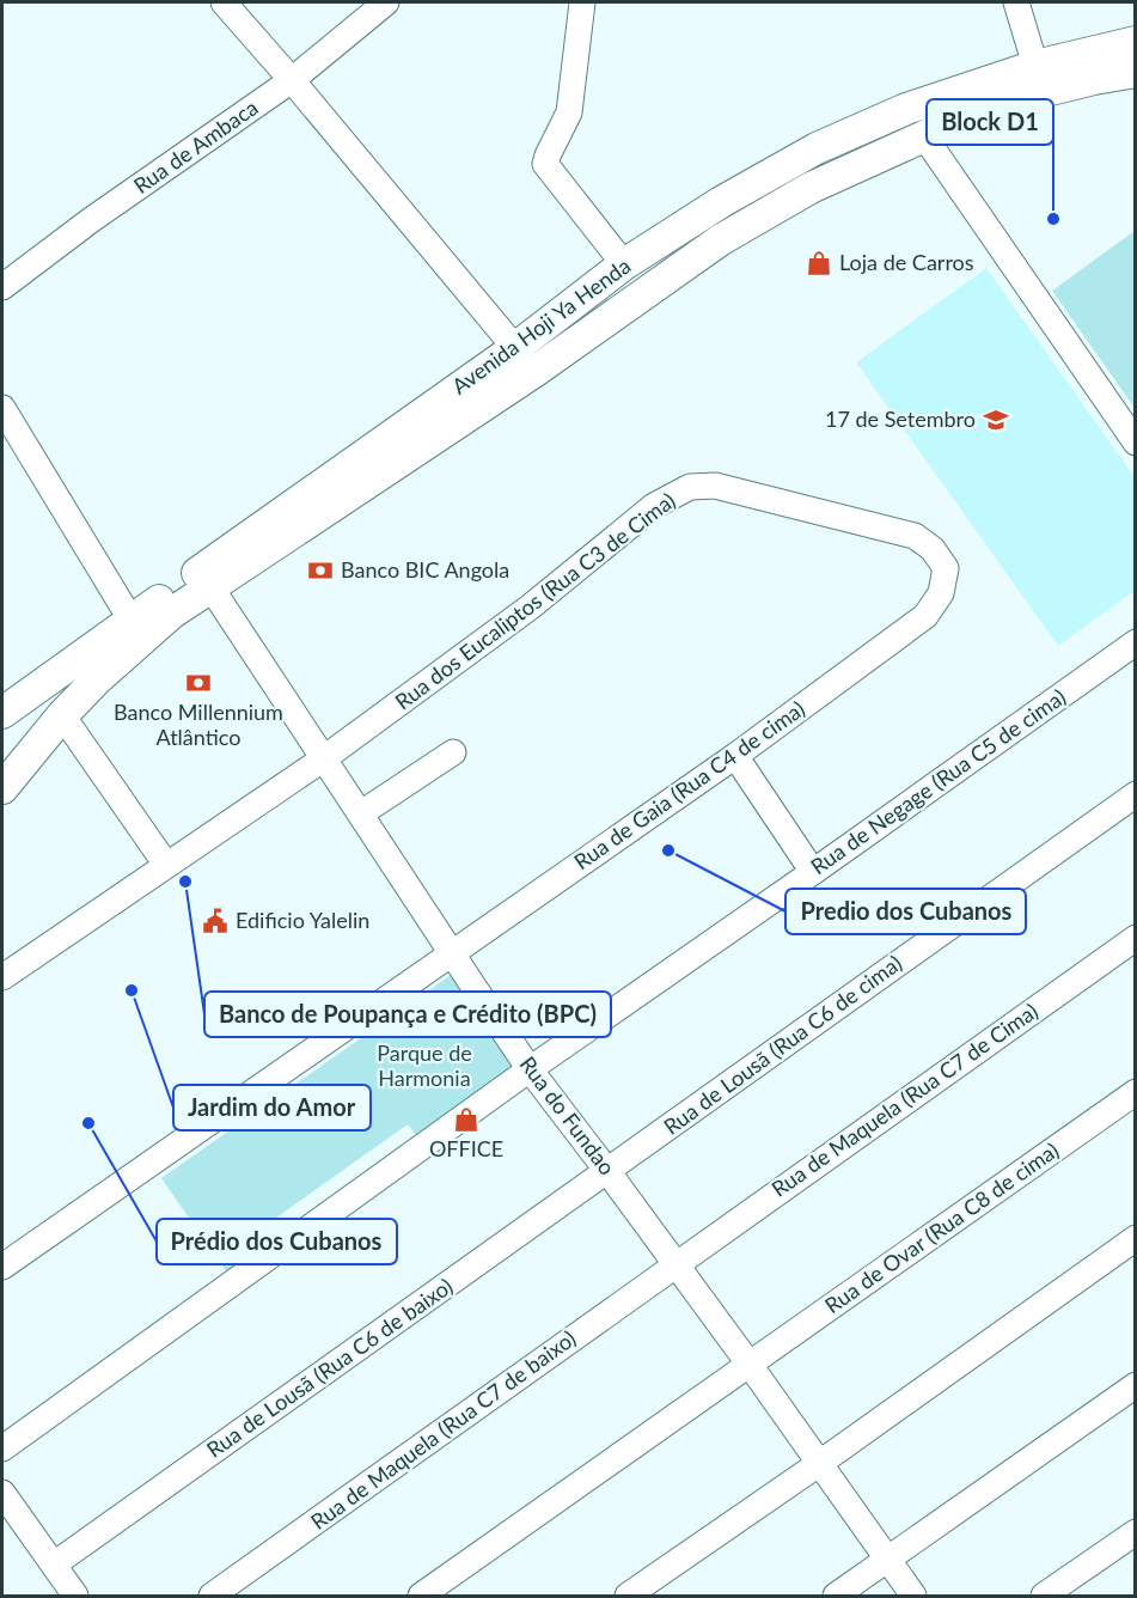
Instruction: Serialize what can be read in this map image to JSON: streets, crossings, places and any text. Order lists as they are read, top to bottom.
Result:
{
  "streets": {
    "main road": ["Avenida Hoji Ya Henda"],
    "street": [
      "Rua de Ambaca",
      "Rua dos Eucaliptos (Rua C3 de Cima)",
      "Rua de Negage (Rua C5 de cima)",
      "Rua de Gaia (Rua C4 de cima)",
      "Rua de Lousã (Rua C6 de cima)",
      "Rua de Maquela (Rua C7 de Cima)",
      "Rua do Fundao",
      "Rua de Ovar (Rua C8 de cima)",
      "Rua de Lousã (Rua C6 de baixo)",
      "Rua de Maquela (Rua C7 de baixo)"
    ]
  },
  "crossings": [
    ["Rua dos Eucaliptos (Rua C3 de Cima)", "Rua de Gaia (Rua C4 de cima)"],
    ["Rua dos Eucaliptos (Rua C3 de Cima)", "Rua do Fundao"],
    ["Rua de Negage (Rua C5 de cima)", "Rua do Fundao"],
    ["Rua de Gaia (Rua C4 de cima)", "Rua do Fundao"],
    ["Rua de Lousã (Rua C6 de cima)", "Rua do Fundao"],
    ["Rua de Lousã (Rua C6 de cima)", "Rua de Lousã (Rua C6 de baixo)"],
    ["Rua de Maquela (Rua C7 de Cima)", "Rua do Fundao"],
    ["Rua de Maquela (Rua C7 de Cima)", "Rua de Maquela (Rua C7 de baixo)"],
    ["Rua do Fundao", "Rua de Ovar (Rua C8 de cima)"],
    ["Rua do Fundao", "Rua de Lousã (Rua C6 de baixo)"],
    ["Rua do Fundao", "Rua de Maquela (Rua C7 de baixo)"]
  ],
  "parks": ["Parque de Harmonia"],
  "places": {
    "other": [
      "Block D1",
      "Predio dos Cubanos",
      "Banco de Poupança e Crédito (BPC)",
      "Jardim do Amor",
      "Prédio dos Cubanos"
    ],
    "shop": ["Loja de Carros", "OFFICE"],
    "school or university": ["17 de Setembro"],
    "bank": ["Banco BIC Angola", "Banco Millennium Atlântico"],
    "public building": ["Edificio Yalelin"]
  }
}
